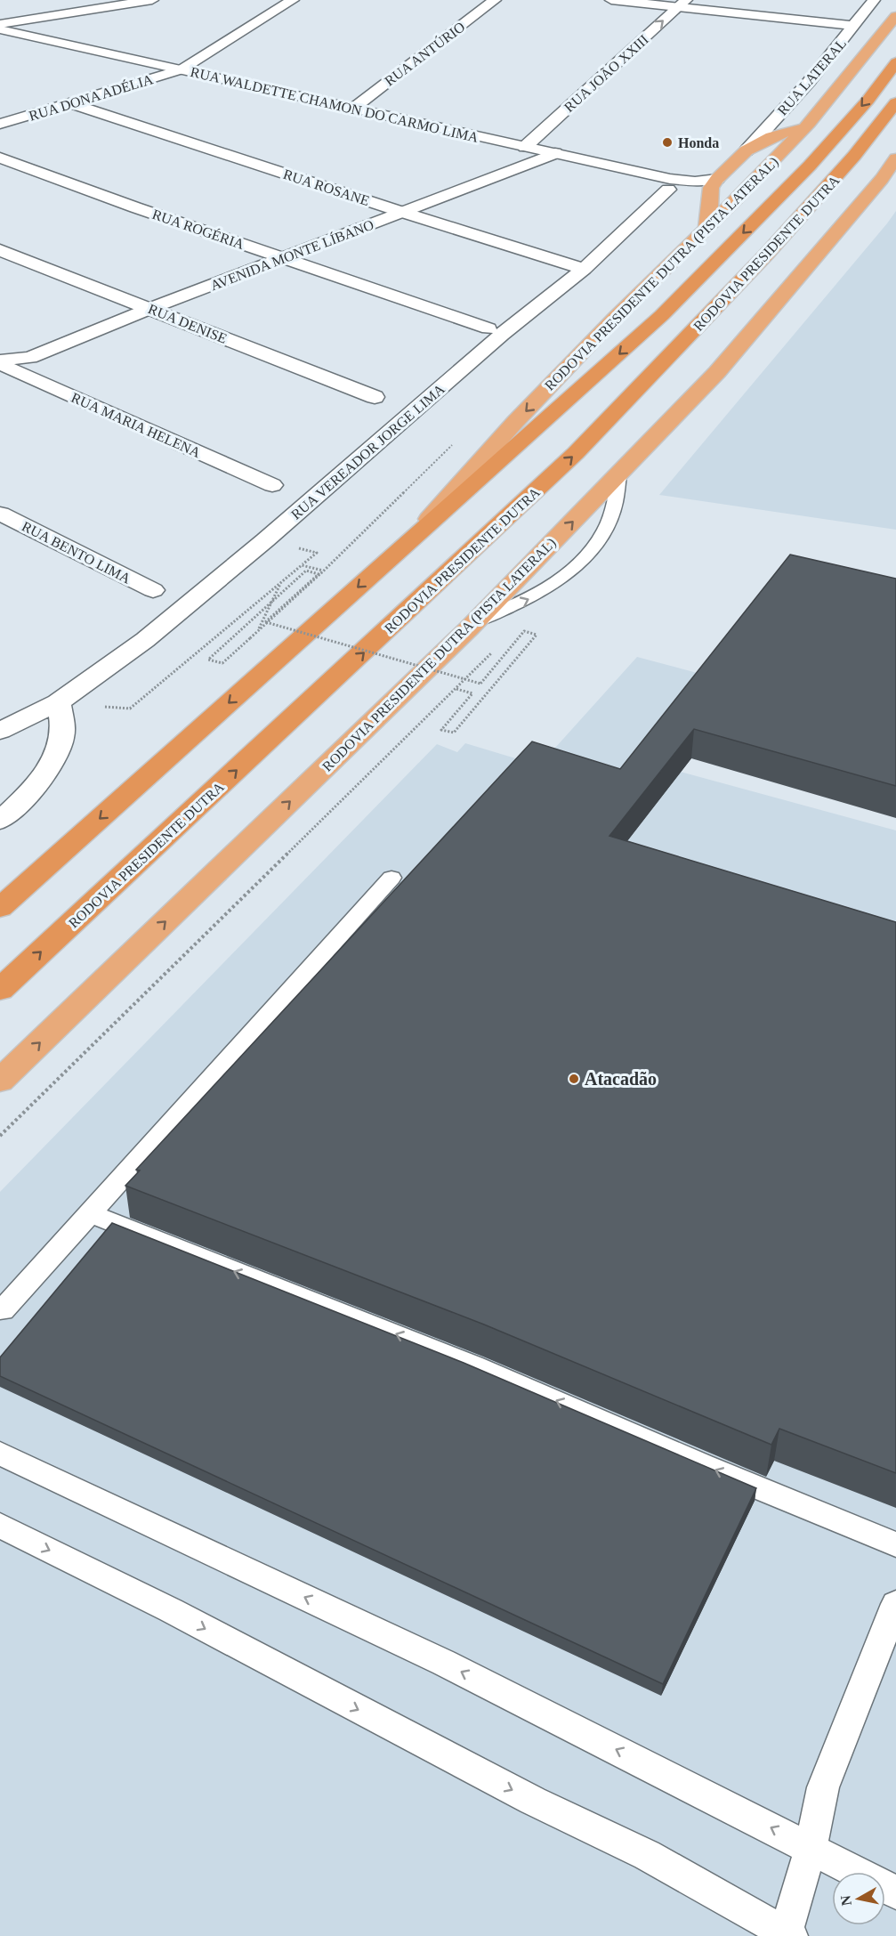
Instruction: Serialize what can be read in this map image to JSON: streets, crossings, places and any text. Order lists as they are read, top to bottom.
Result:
{
  "streets": {
    "highway": ["RODOVIA PRESIDENTE DUTRA", "RODOVIA PRESIDENTE DUTRA (PISTA LATERAL)"],
    "street": [
      "RUA ANTÚRIO",
      "RUA JOÃO XXIII",
      "RUA LATERAL",
      "RUA DONA ADÉLIA",
      "RUA WALDETTE CHAMON DO CARMO LIMA",
      "RUA ROSANE",
      "RUA ROGÉRIA",
      "AVENIDA MONTE LÍBANO",
      "RUA DENISE",
      "RUA MARIA HELENA",
      "RUA VEREADOR JORGE LIMA",
      "RUA BENTO LIMA"
    ]
  },
  "crossings": [
    ["RUA ANTÚRIO", "RUA WALDETTE CHAMON DO CARMO LIMA"],
    ["RUA JOÃO XXIII", "RUA WALDETTE CHAMON DO CARMO LIMA"],
    ["RUA DONA ADÉLIA", "RUA WALDETTE CHAMON DO CARMO LIMA"],
    ["RUA DONA ADÉLIA", "RUA ROSANE"],
    ["RUA WALDETTE CHAMON DO CARMO LIMA", "AVENIDA MONTE LÍBANO"],
    ["RUA WALDETTE CHAMON DO CARMO LIMA", "RUA VEREADOR JORGE LIMA"],
    ["RUA ROSANE", "AVENIDA MONTE LÍBANO"],
    ["RUA ROSANE", "RUA VEREADOR JORGE LIMA"],
    ["RUA ROGÉRIA", "AVENIDA MONTE LÍBANO"],
    ["RODOVIA PRESIDENTE DUTRA", "RODOVIA PRESIDENTE DUTRA (PISTA LATERAL)"],
    ["AVENIDA MONTE LÍBANO", "RUA DENISE"],
    ["AVENIDA MONTE LÍBANO", "RUA MARIA HELENA"]
  ],
  "one_way": ["RUA JOÃO XXIII"],
  "places": ["Honda", "Atacadão"],
  "north": "left"
}
